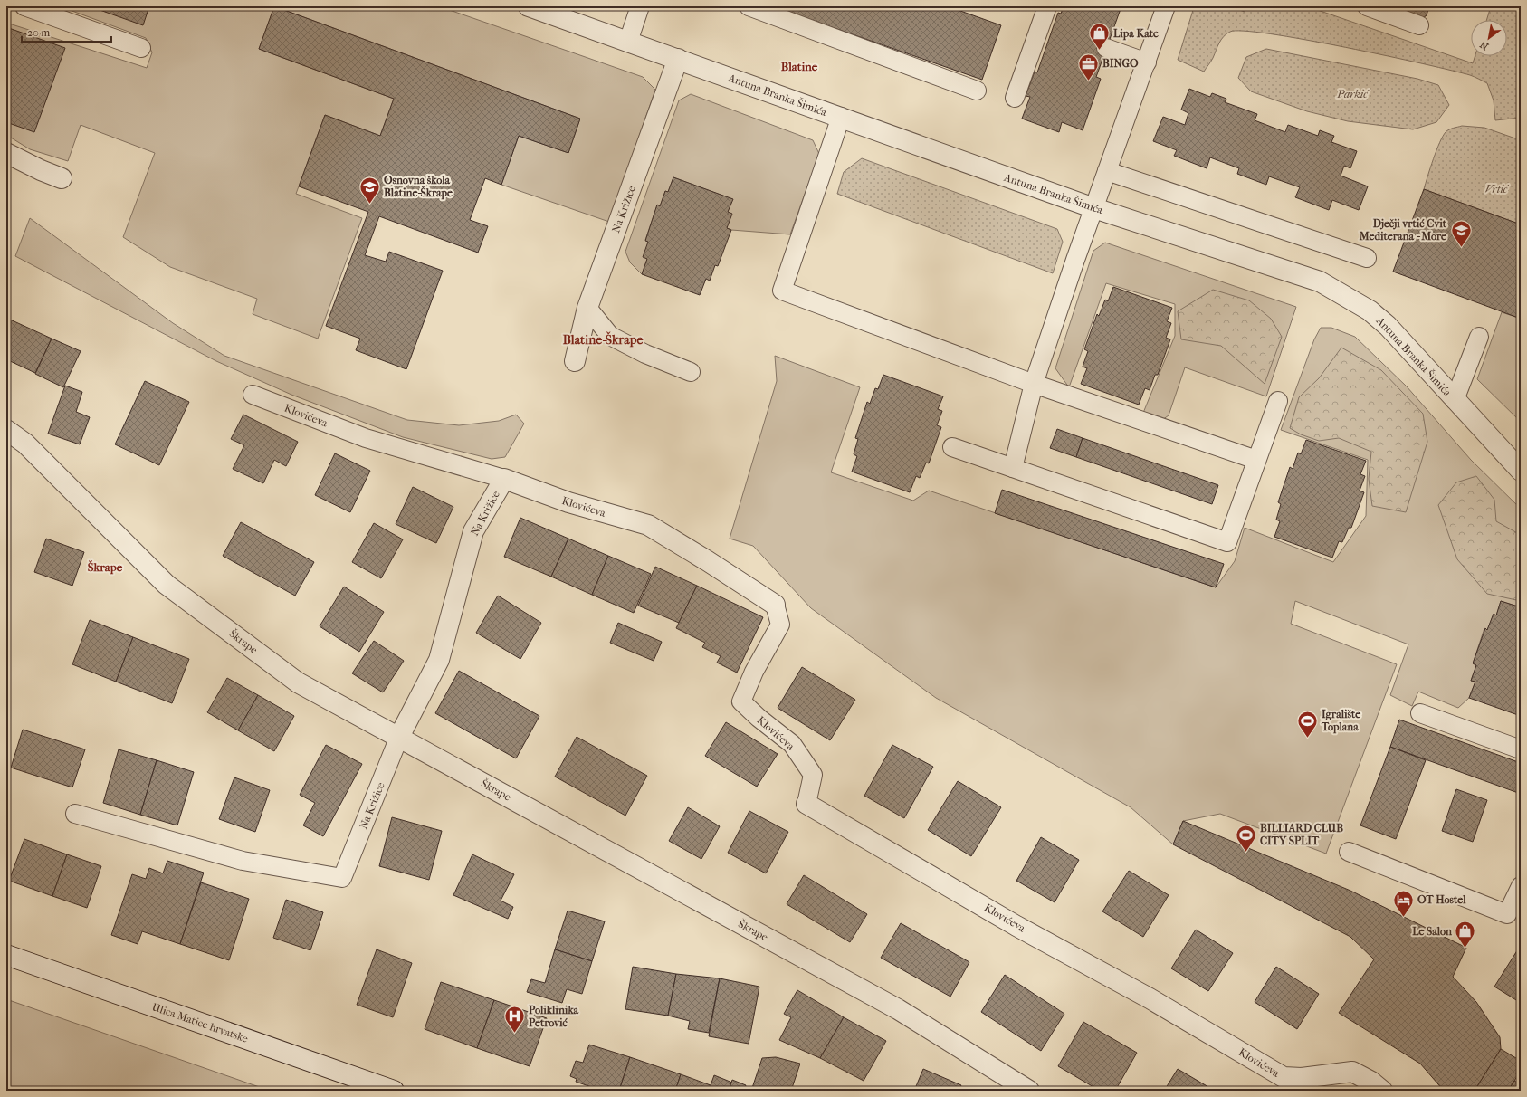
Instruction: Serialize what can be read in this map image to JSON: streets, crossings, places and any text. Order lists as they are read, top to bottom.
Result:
{
  "streets": {
    "street": [
      "Antuna Branka Šimića",
      "Na Križice",
      "Klovićeva",
      "Škrape",
      "Ulica Matice hrvatske"
    ]
  },
  "crossings": [
    ["Antuna Branka Šimića", "Na Križice"],
    ["Na Križice", "Klovićeva"],
    ["Na Križice", "Škrape"]
  ],
  "districts": ["Blatine", "Blatine-Škrape", "Škrape"],
  "parks": ["Parkić", "Vrtić"],
  "places": {
    "shop": ["Lipa Kate", "Le Salon"],
    "office": ["BINGO"],
    "school or university": ["Osnovna škola Blatine-Škrape", "Dječji vrtić Cvit Mediterana - More"],
    "sports": ["Igralište Toplana", "BILLIARD CLUB CITY SPLIT"],
    "hotel": ["OT Hostel"],
    "hospital": ["Poliklinika Petrović"]
  },
  "scale_bar": "20 m",
  "north": "bottom left"
}
